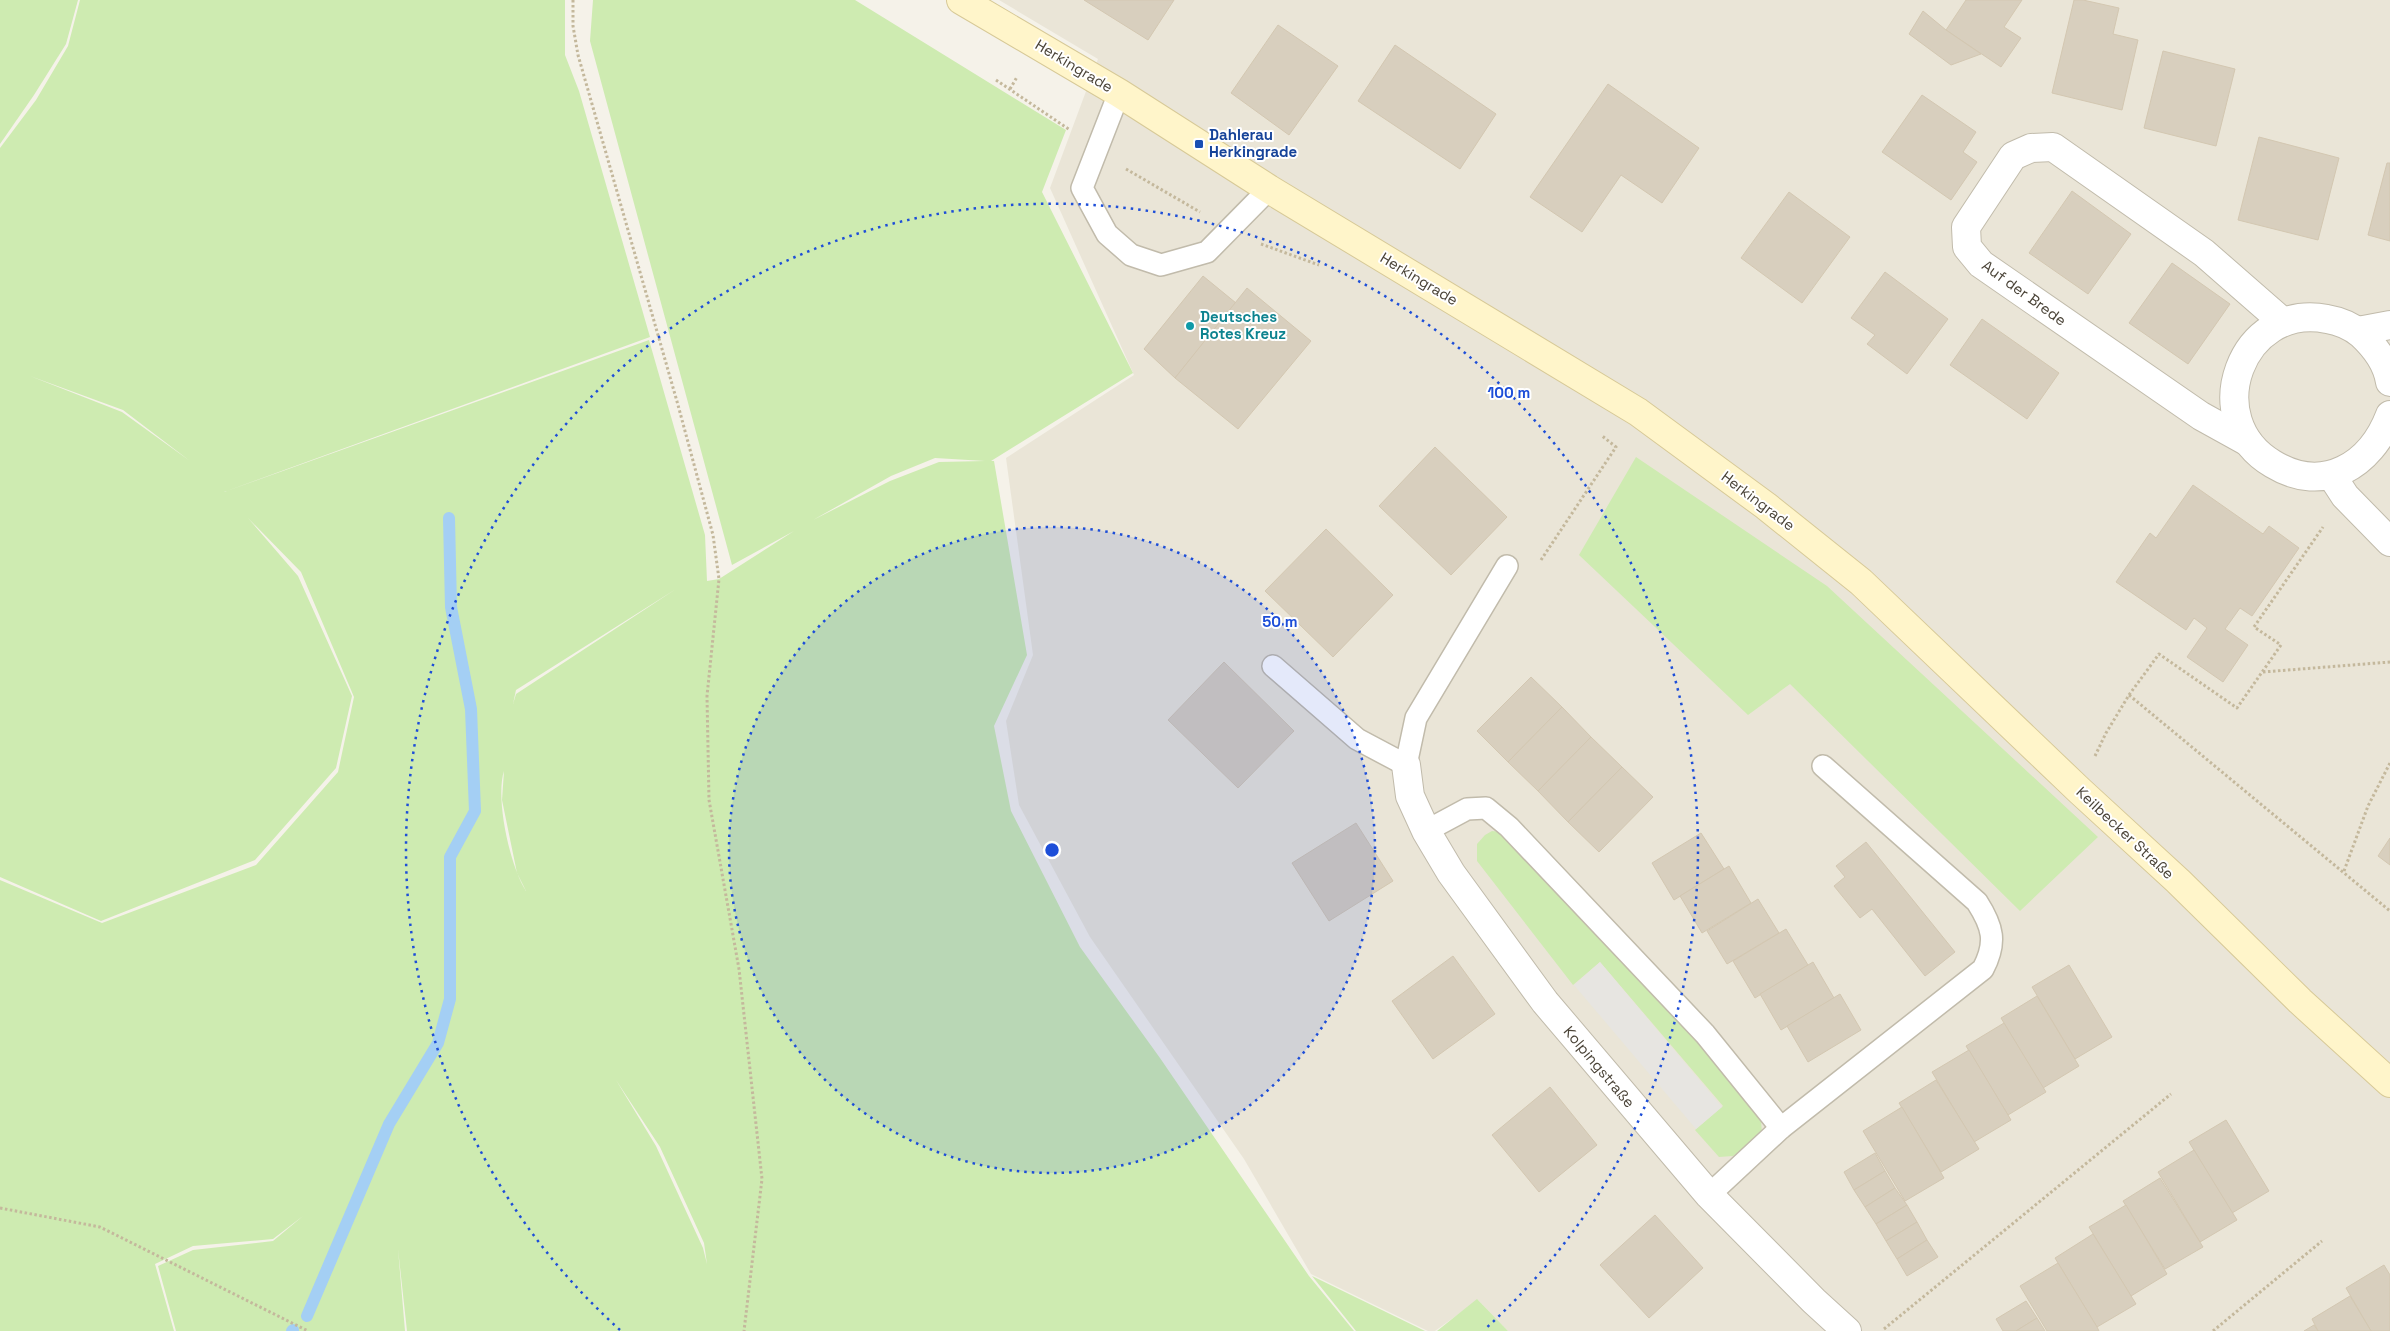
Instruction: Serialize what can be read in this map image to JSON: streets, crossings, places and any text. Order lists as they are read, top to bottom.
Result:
{
  "streets": {
    "main road": ["Herkingrade", "Keilbecker Straße"],
    "street": ["Auf der Brede", "Kolpingstraße"]
  },
  "crossings": [
    ["Herkingrade", "Keilbecker Straße"]
  ],
  "places": {
    "transit": ["Dahlerau Herkingrade"],
    "other": ["Deutsches Rotes Kreuz"]
  },
  "rings": ["100 m", "50 m"]
}
